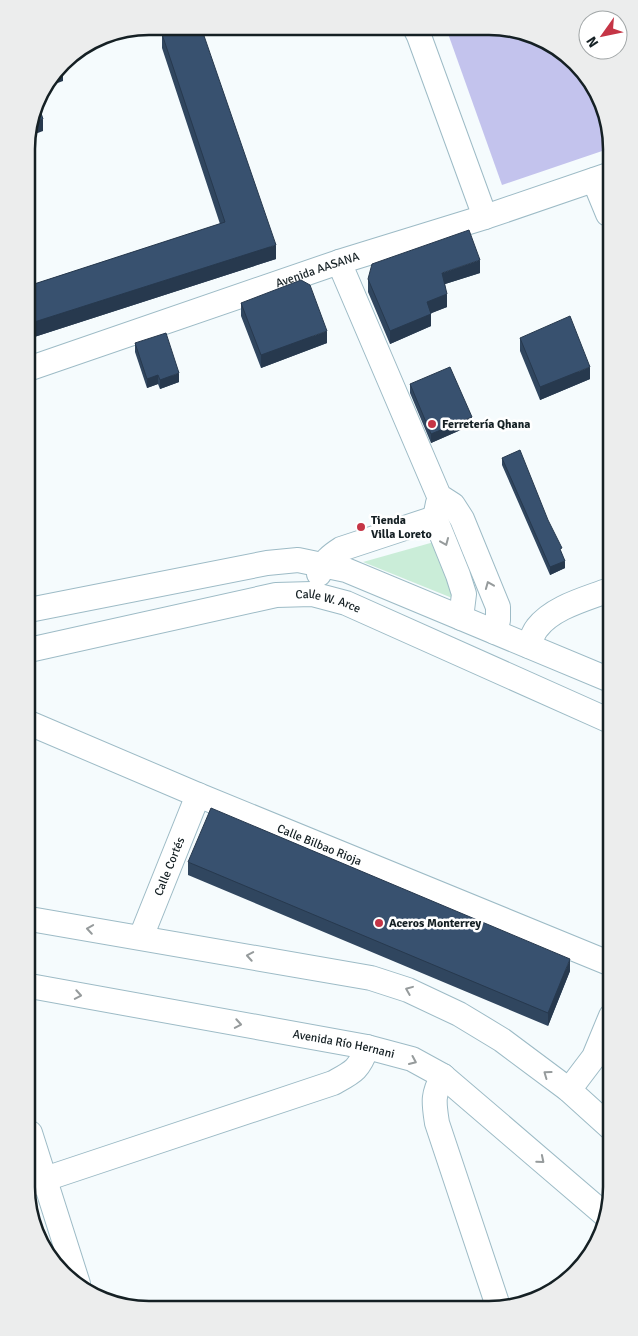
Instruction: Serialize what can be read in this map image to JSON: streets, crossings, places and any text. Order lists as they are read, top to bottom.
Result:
{
  "streets": {
    "street": [
      "Avenida AASANA",
      "Calle W. Arce",
      "Calle Bilbao Rioja",
      "Calle Cortés",
      "Avenida Río Hernani"
    ]
  },
  "crossings": [
    ["Calle Bilbao Rioja", "Calle Cortés"]
  ],
  "places": ["Ferretería Qhana", "Tienda Villa Loreto", "Aceros Monterrey"],
  "north": "bottom left"
}
